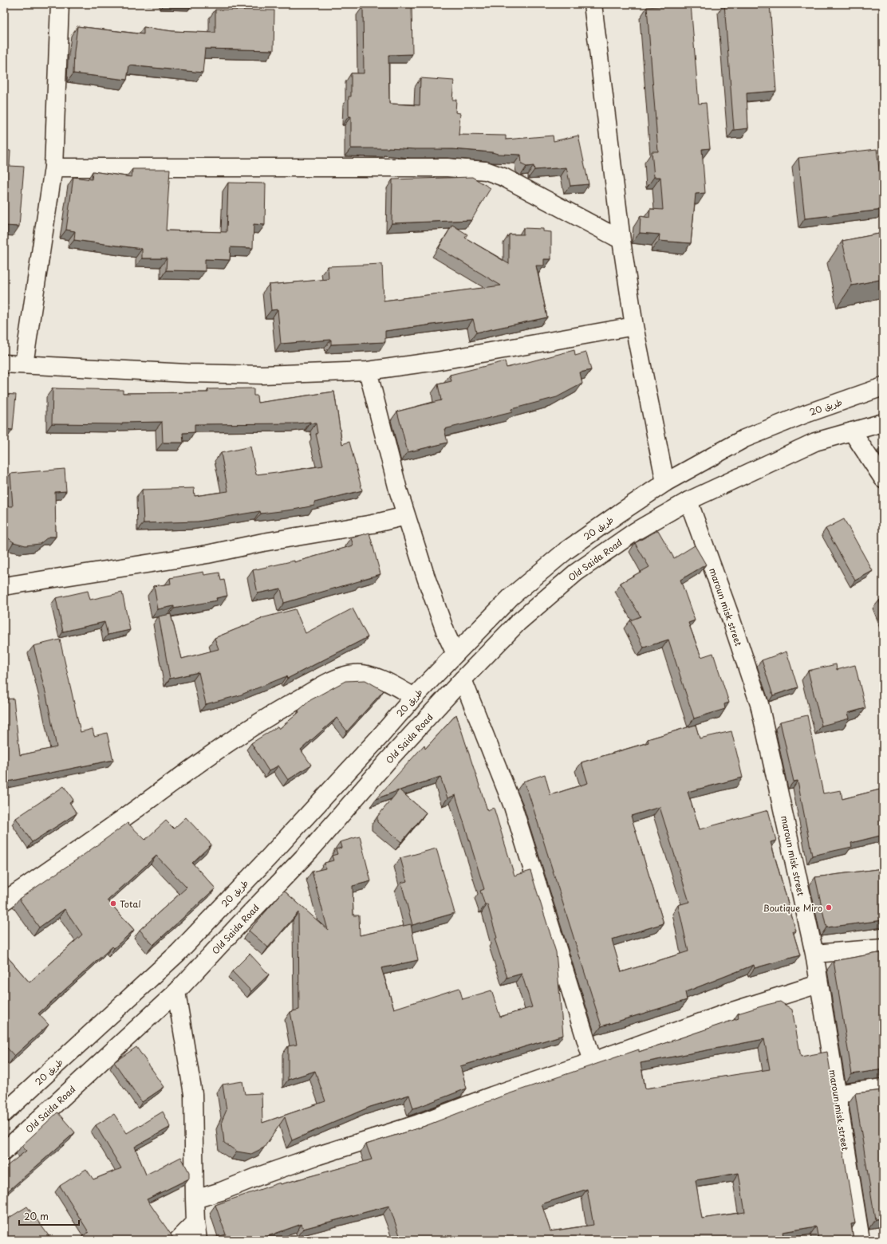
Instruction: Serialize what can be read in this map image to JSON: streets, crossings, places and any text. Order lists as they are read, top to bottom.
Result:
{
  "streets": {
    "street": ["طريق 20", "Old Saida Road", "maroun misk street"]
  },
  "crossings": [
    ["Old Saida Road", "maroun misk street"]
  ],
  "places": ["Total", "Boutique Miro"],
  "scale_bar": "20 m"
}
